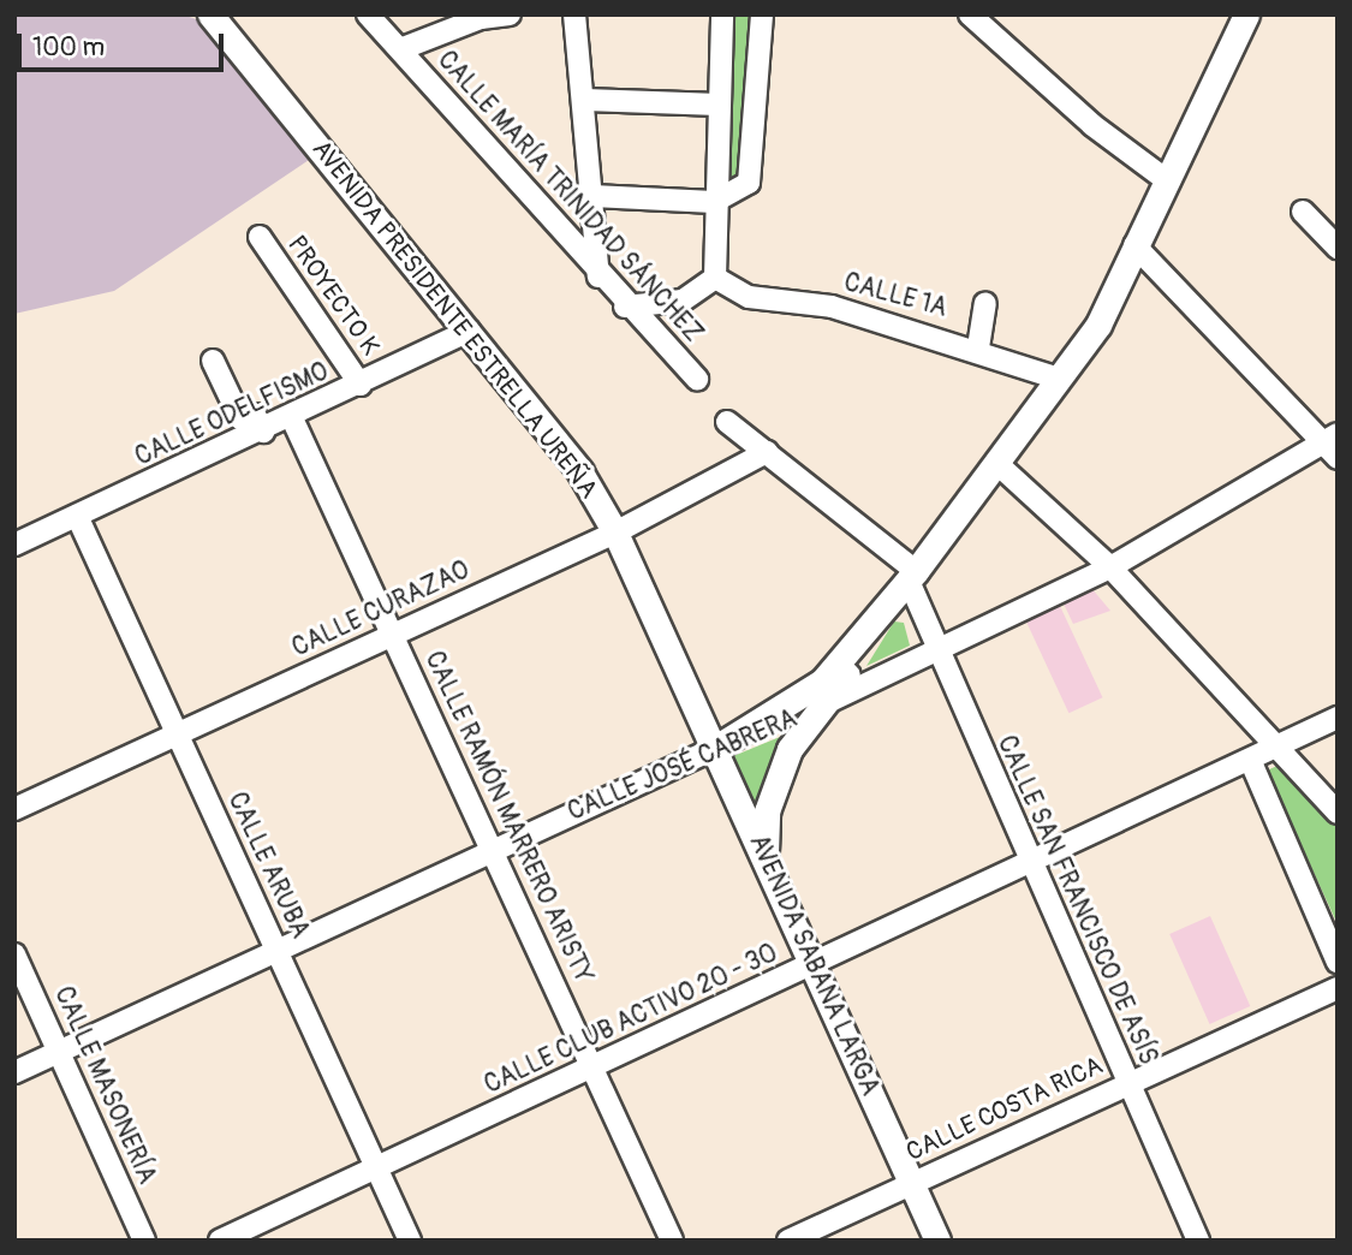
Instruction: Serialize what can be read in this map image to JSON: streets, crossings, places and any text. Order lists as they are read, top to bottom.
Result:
{
  "streets": {
    "main road": ["AVENIDA PRESIDENTE ESTRELLA UREÑA", "CALLE JOSÉ CABRERA", "AVENIDA SABANA LARGA"],
    "street": [
      "CALLE MARÍA TRINIDAD SÁNCHEZ",
      "PROYECTO K",
      "CALLE 1A",
      "CALLE ODELFISMO",
      "CALLE CURAZAO",
      "CALLE RAMÓN MARRERO ARISTY",
      "CALLE ARUBA",
      "CALLE SAN FRANCISCO DE ASÍS",
      "CALLE CLUB ACTIVO 20 - 30",
      "CALLE MASONERÍA",
      "CALLE COSTA RICA"
    ]
  },
  "crossings": [
    ["PROYECTO K", "CALLE ODELFISMO"],
    ["AVENIDA PRESIDENTE ESTRELLA UREÑA", "CALLE ODELFISMO"],
    ["AVENIDA PRESIDENTE ESTRELLA UREÑA", "CALLE CURAZAO"],
    ["AVENIDA PRESIDENTE ESTRELLA UREÑA", "AVENIDA SABANA LARGA"],
    ["CALLE ODELFISMO", "CALLE RAMÓN MARRERO ARISTY"],
    ["CALLE ODELFISMO", "CALLE ARUBA"],
    ["CALLE CURAZAO", "CALLE RAMÓN MARRERO ARISTY"],
    ["CALLE CURAZAO", "CALLE ARUBA"],
    ["CALLE JOSÉ CABRERA", "CALLE RAMÓN MARRERO ARISTY"],
    ["CALLE JOSÉ CABRERA", "CALLE ARUBA"],
    ["CALLE JOSÉ CABRERA", "CALLE SAN FRANCISCO DE ASÍS"],
    ["CALLE JOSÉ CABRERA", "AVENIDA SABANA LARGA"],
    ["CALLE JOSÉ CABRERA", "CALLE MASONERÍA"],
    ["CALLE RAMÓN MARRERO ARISTY", "CALLE CLUB ACTIVO 20 - 30"],
    ["CALLE ARUBA", "CALLE CLUB ACTIVO 20 - 30"],
    ["CALLE SAN FRANCISCO DE ASÍS", "CALLE CLUB ACTIVO 20 - 30"],
    ["CALLE SAN FRANCISCO DE ASÍS", "CALLE COSTA RICA"],
    ["AVENIDA SABANA LARGA", "CALLE CLUB ACTIVO 20 - 30"],
    ["AVENIDA SABANA LARGA", "CALLE COSTA RICA"]
  ],
  "scale_bar": "100 m"
}
